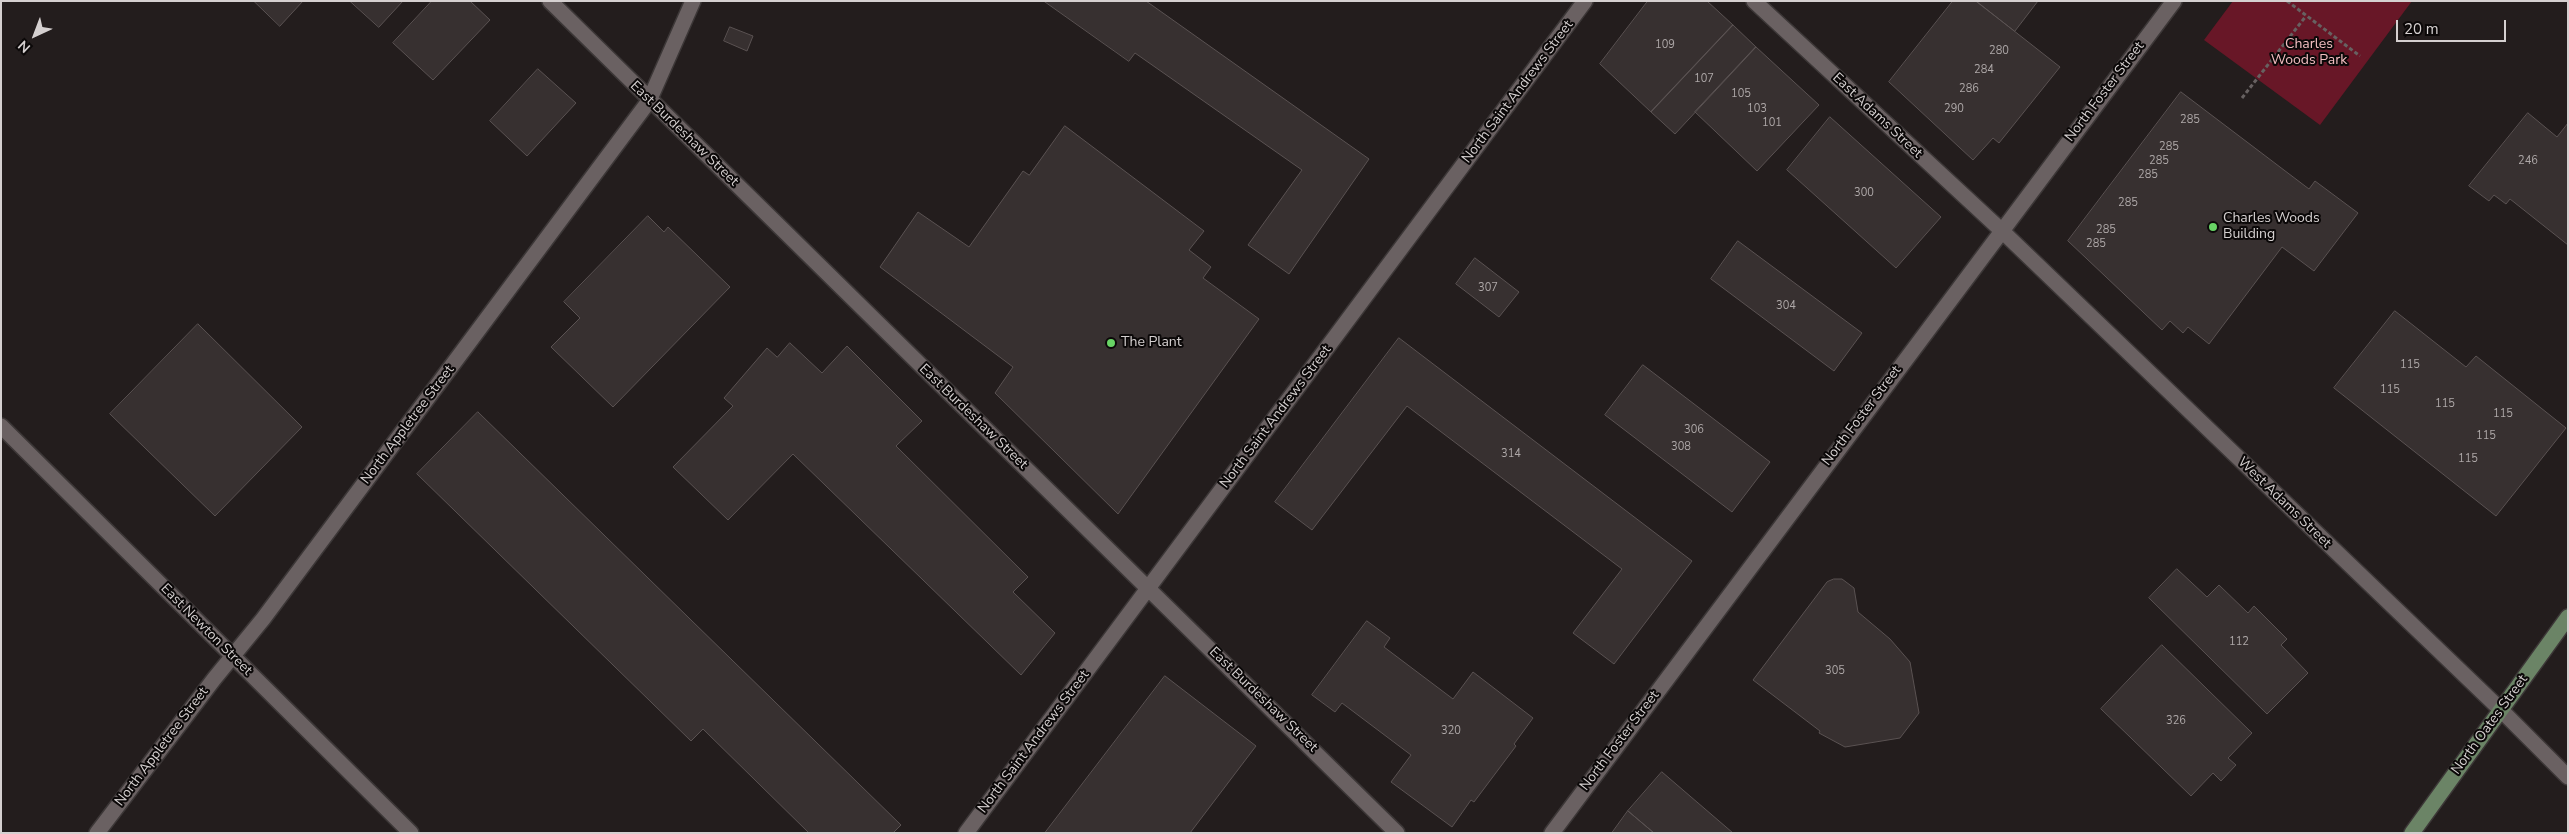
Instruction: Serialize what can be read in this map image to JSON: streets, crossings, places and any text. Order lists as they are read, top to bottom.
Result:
{
  "streets": {
    "main road": ["North Oates Street"],
    "street": [
      "North Saint Andrews Street",
      "North Foster Street",
      "East Adams Street",
      "East Burdeshaw Street",
      "North Appletree Street",
      "West Adams Street",
      "East Newton Street"
    ]
  },
  "crossings": [
    ["North Saint Andrews Street", "East Burdeshaw Street"],
    ["North Foster Street", "East Adams Street"],
    ["North Foster Street", "West Adams Street"],
    ["East Adams Street", "West Adams Street"],
    ["East Burdeshaw Street", "North Appletree Street"],
    ["North Appletree Street", "East Newton Street"],
    ["West Adams Street", "North Oates Street"]
  ],
  "parks": ["Charles Woods Park"],
  "places": ["Charles Woods Building", "The Plant"],
  "house_numbers": [
    "109",
    "280",
    "284",
    "107",
    "286",
    "105",
    "103",
    "290",
    "285",
    "101",
    "285",
    "285",
    "246",
    "285",
    "300",
    "285",
    "285",
    "285",
    "307",
    "304",
    "115",
    "115",
    "115",
    "115",
    "306",
    "115",
    "308",
    "314",
    "115",
    "112",
    "305",
    "326",
    "320"
  ],
  "scale_bar": "20 m",
  "north": "bottom left"
}
